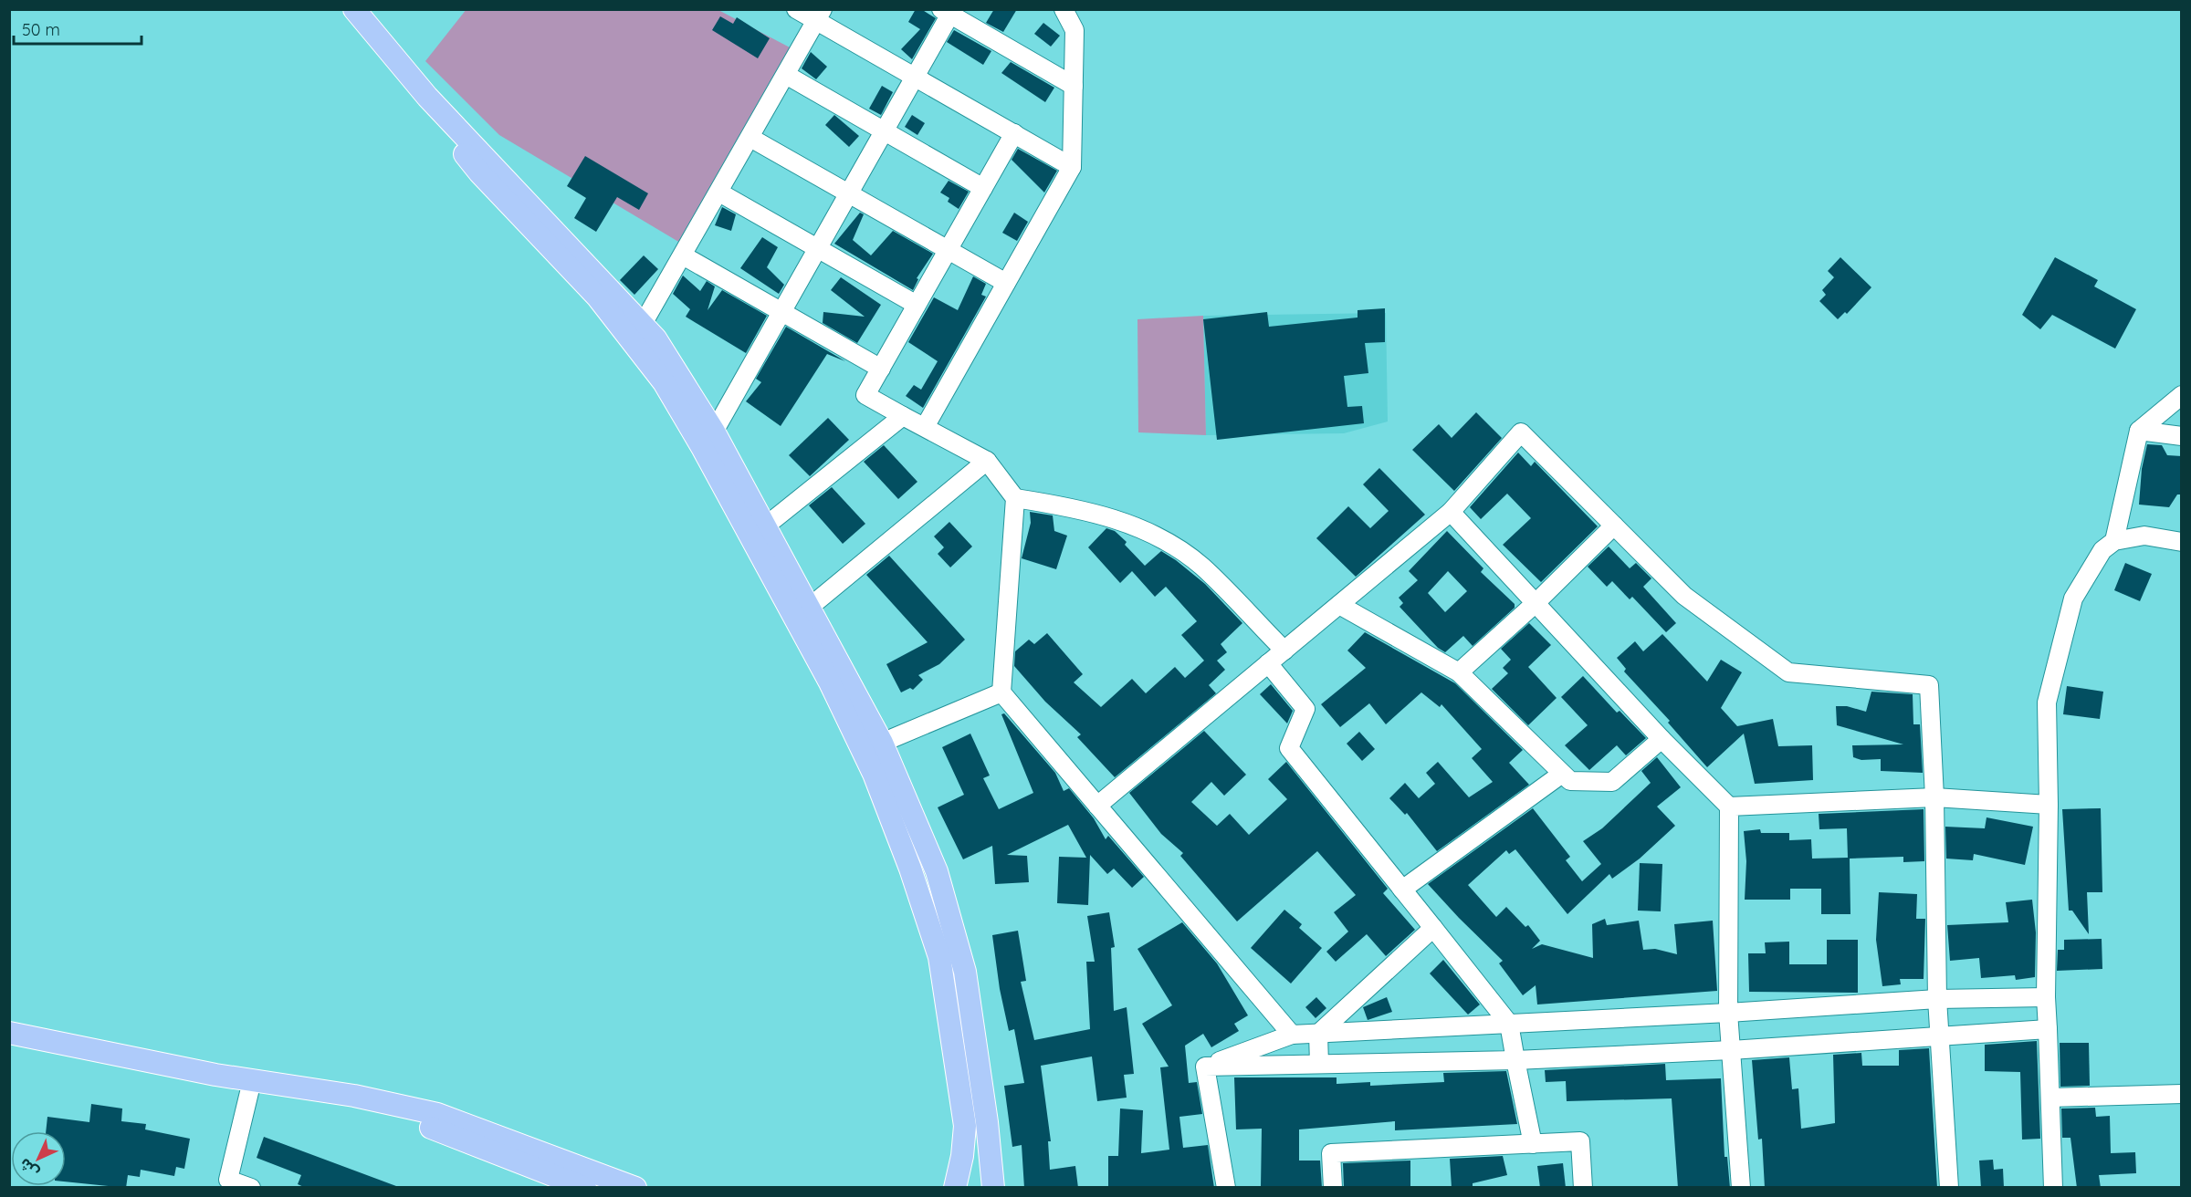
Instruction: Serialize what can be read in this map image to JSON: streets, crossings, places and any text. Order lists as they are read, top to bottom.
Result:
{
  "scale_bar": "50 m",
  "north": "bottom left"
}
